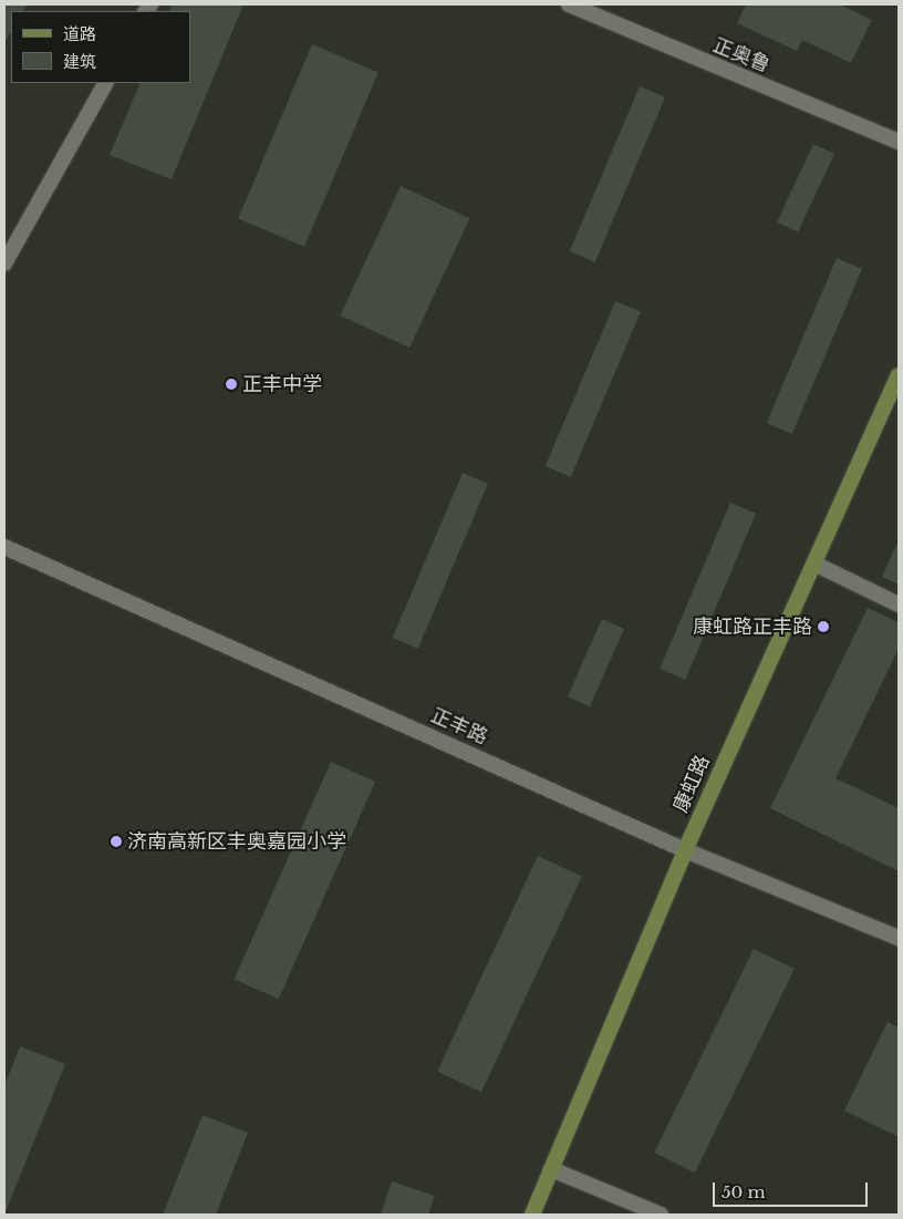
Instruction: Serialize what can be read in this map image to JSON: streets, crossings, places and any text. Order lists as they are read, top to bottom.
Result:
{
  "streets": {
    "main road": ["康虹路"],
    "street": ["正奥鲁", "正丰路"]
  },
  "crossings": [
    ["正丰路", "康虹路"]
  ],
  "places": ["正丰中学", "康虹路正丰路", "济南高新区丰奥嘉园小学"],
  "legend": ["道路", "建筑"],
  "scale_bar": "50 m"
}
